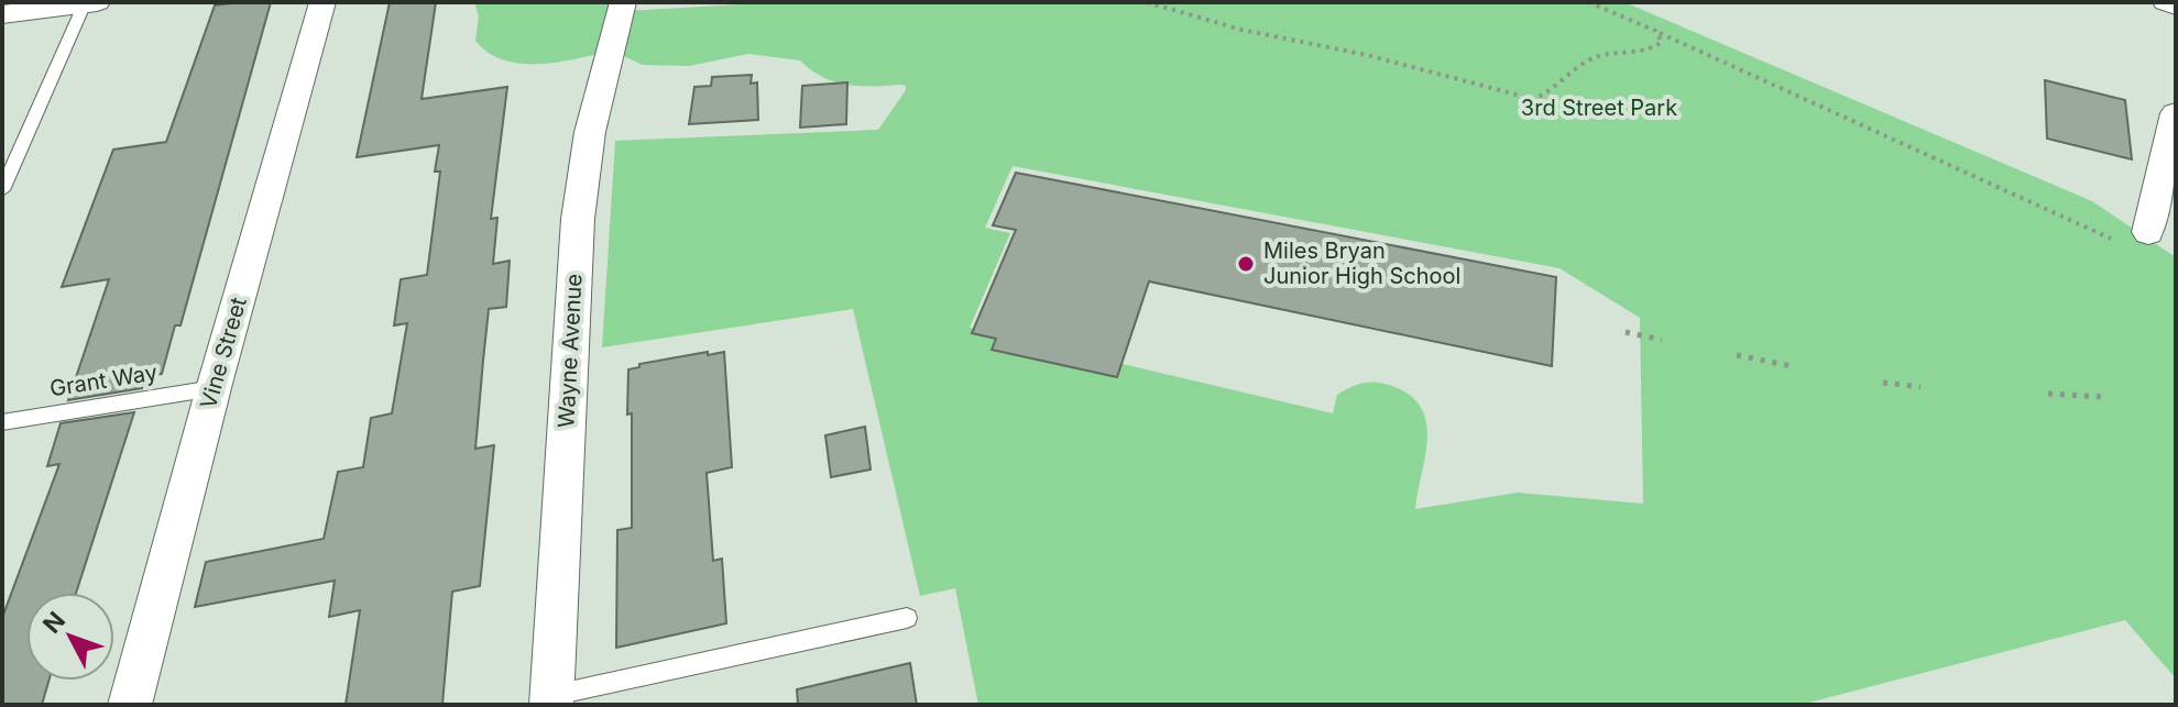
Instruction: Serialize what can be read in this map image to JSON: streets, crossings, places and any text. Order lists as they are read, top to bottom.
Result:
{
  "streets": {
    "street": ["Wayne Avenue", "Vine Street"],
    "lane": ["Grant Way"]
  },
  "crossings": [
    ["Vine Street", "Grant Way"]
  ],
  "parks": ["3rd Street Park"],
  "places": ["Miles Bryan Junior High School"],
  "north": "top left"
}
